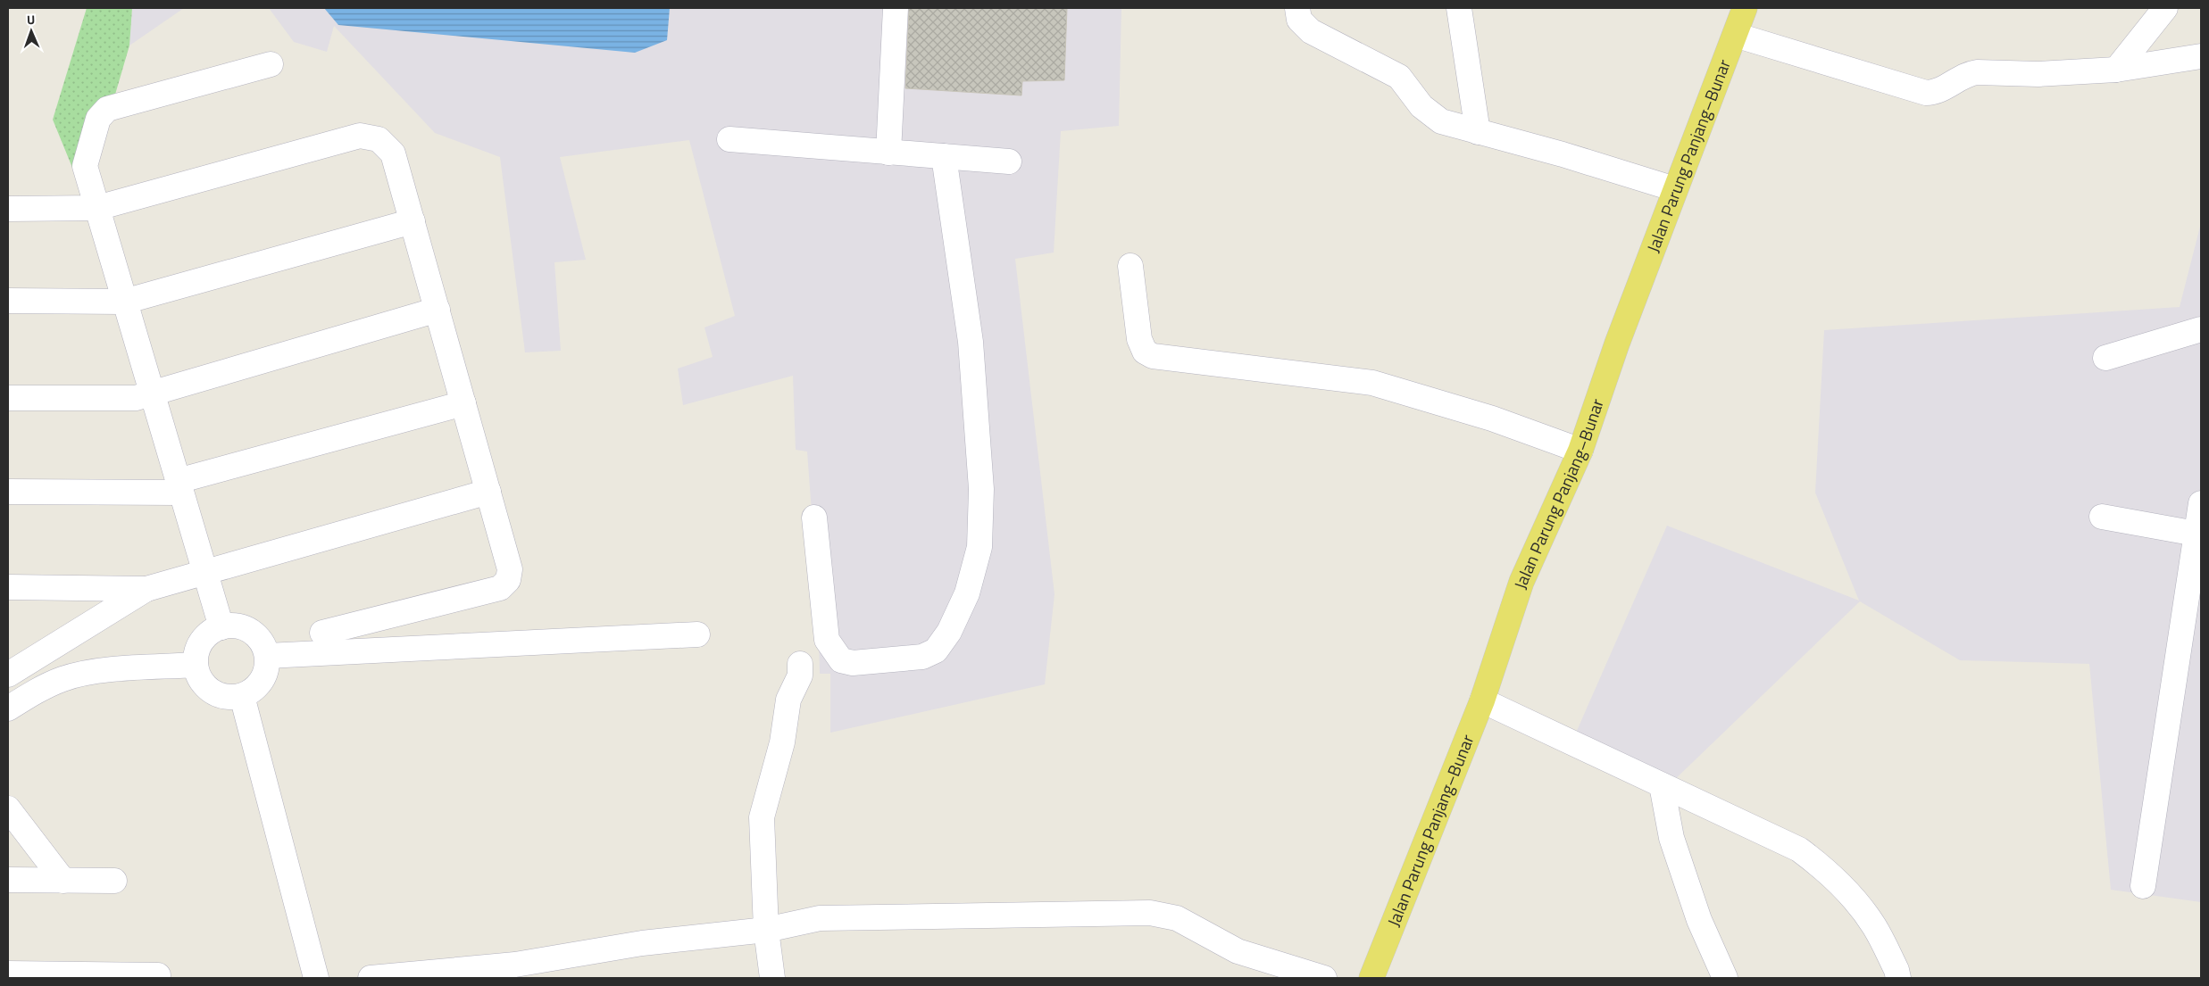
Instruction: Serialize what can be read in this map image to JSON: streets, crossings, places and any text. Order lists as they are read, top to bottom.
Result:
{
  "streets": {
    "main road": ["Jalan Parung Panjang–Bunar"]
  },
  "north": "top"
}
